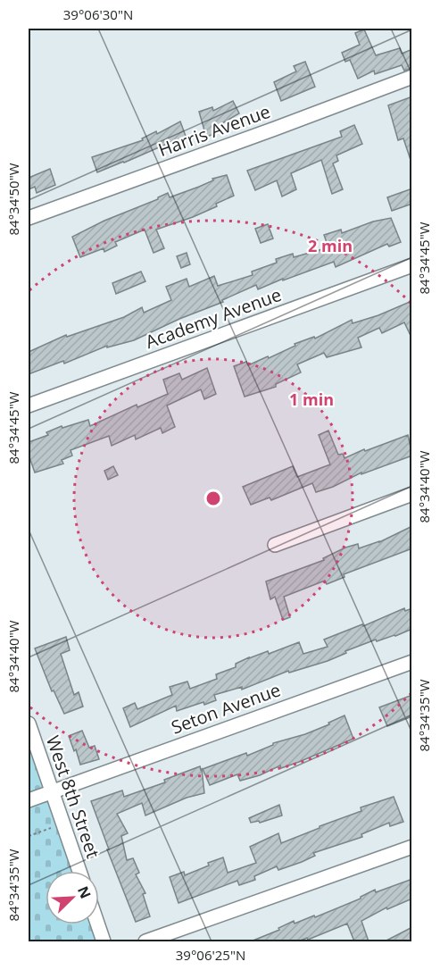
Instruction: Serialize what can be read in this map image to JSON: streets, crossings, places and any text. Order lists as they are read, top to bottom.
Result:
{
  "streets": {
    "street": [
      "Harris Avenue",
      "Academy Avenue",
      "Seton Avenue",
      "West 8th Street"
    ]
  },
  "crossings": [
    ["Seton Avenue", "West 8th Street"]
  ],
  "north": "top right",
  "coordinates": [
    "39°06'30\"N",
    "84°34'50\"W",
    "84°34'45\"W",
    "84°34'40\"W",
    "84°34'35\"W",
    "39°06'25\"N"
  ],
  "rings": ["2 min", "1 min"]
}
